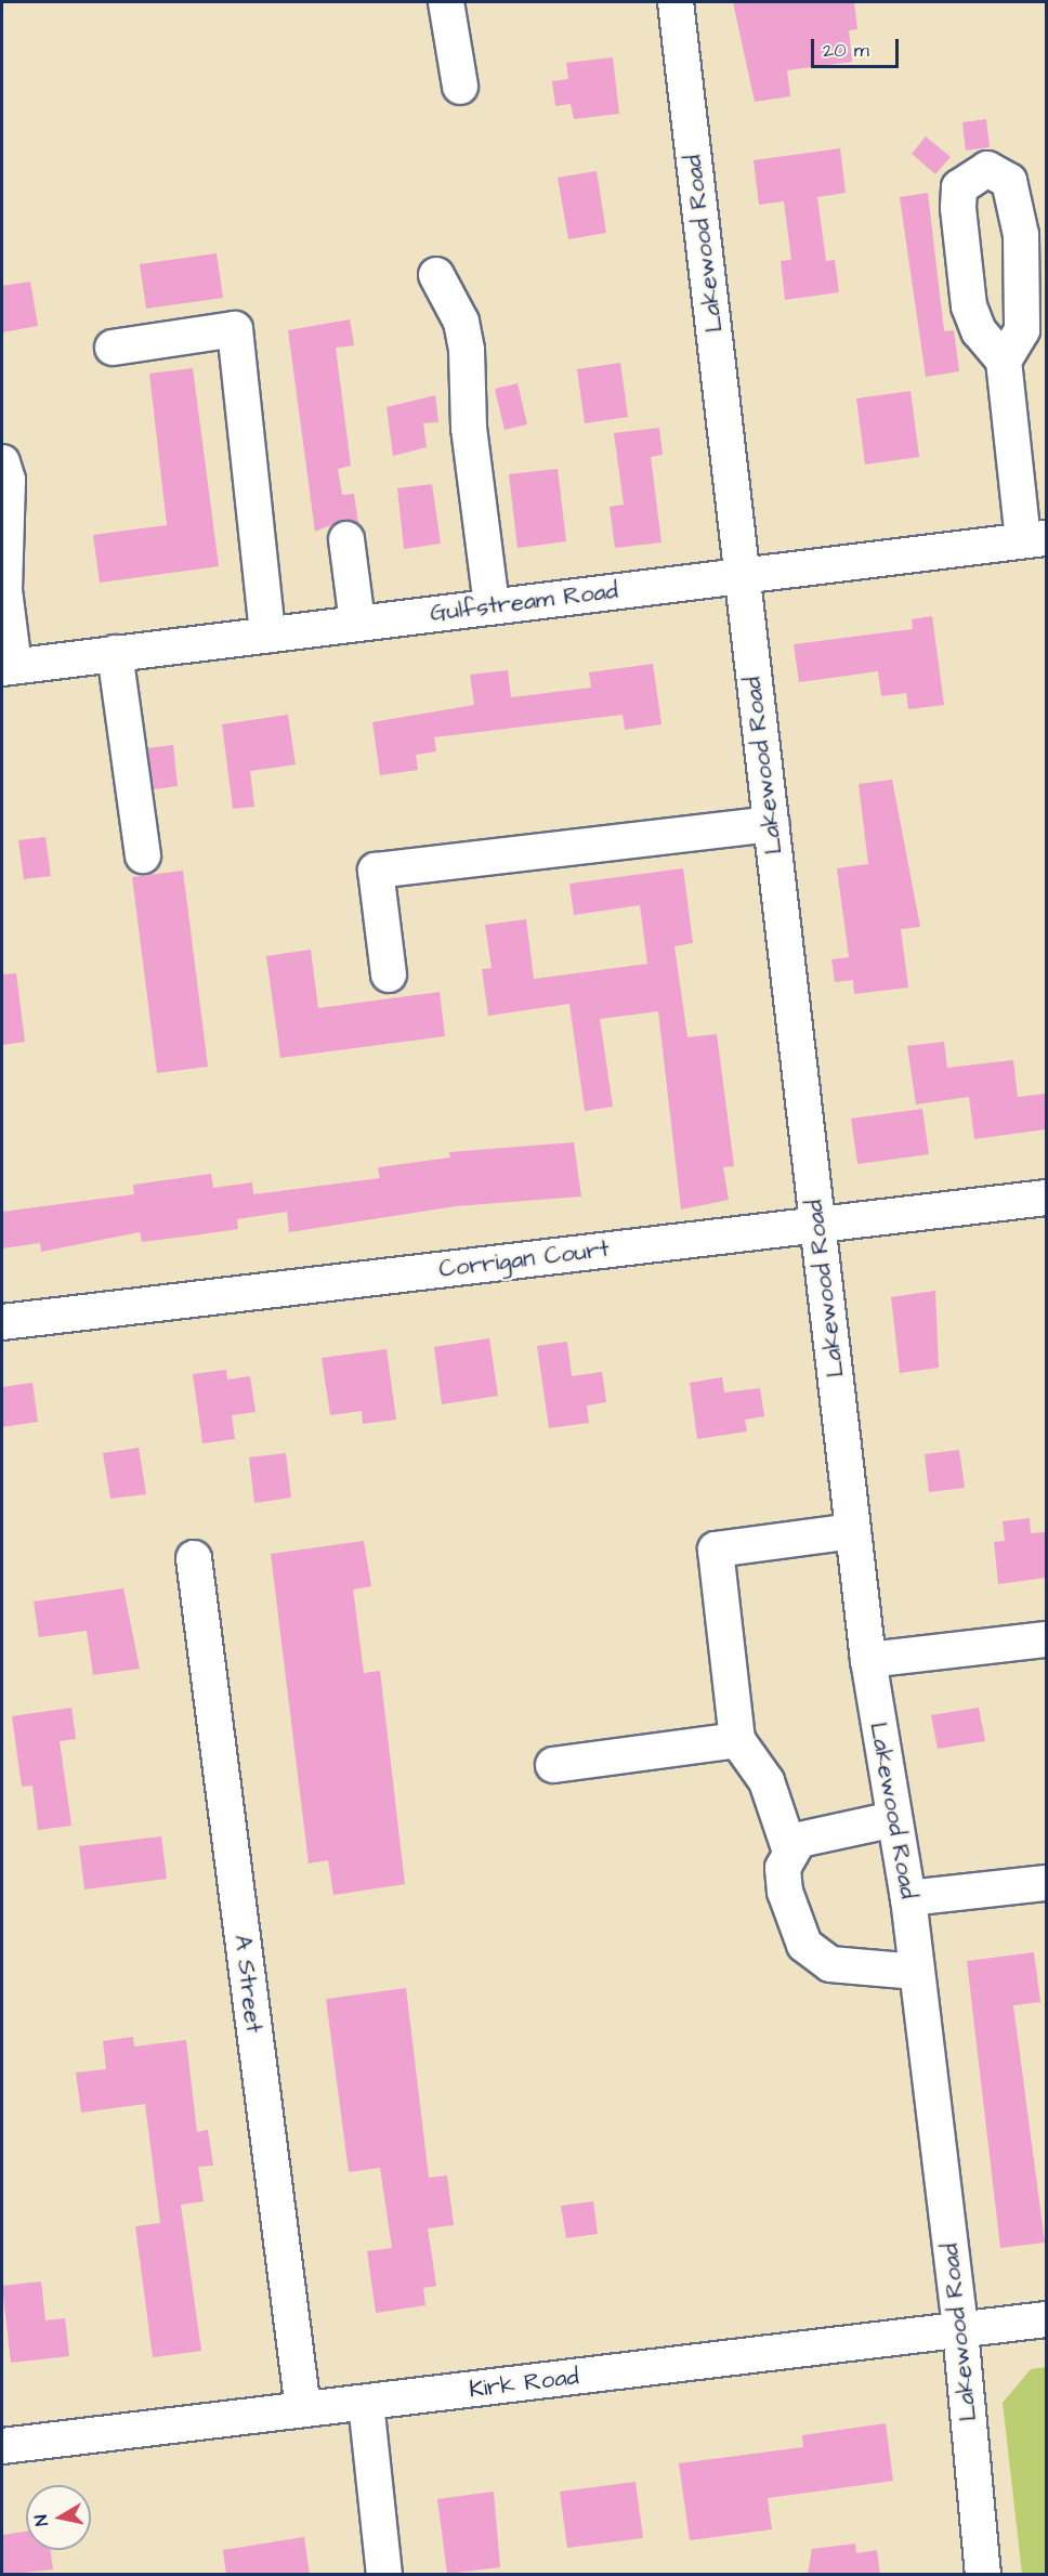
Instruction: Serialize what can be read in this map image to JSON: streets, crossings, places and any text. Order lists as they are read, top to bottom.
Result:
{
  "streets": {
    "street": [
      "Lakewood Road",
      "Gulfstream Road",
      "Corrigan Court",
      "A Street",
      "Kirk Road"
    ]
  },
  "crossings": [
    ["Lakewood Road", "Gulfstream Road"],
    ["Lakewood Road", "Corrigan Court"],
    ["Lakewood Road", "Kirk Road"],
    ["A Street", "Kirk Road"]
  ],
  "scale_bar": "20 m",
  "north": "left"
}
